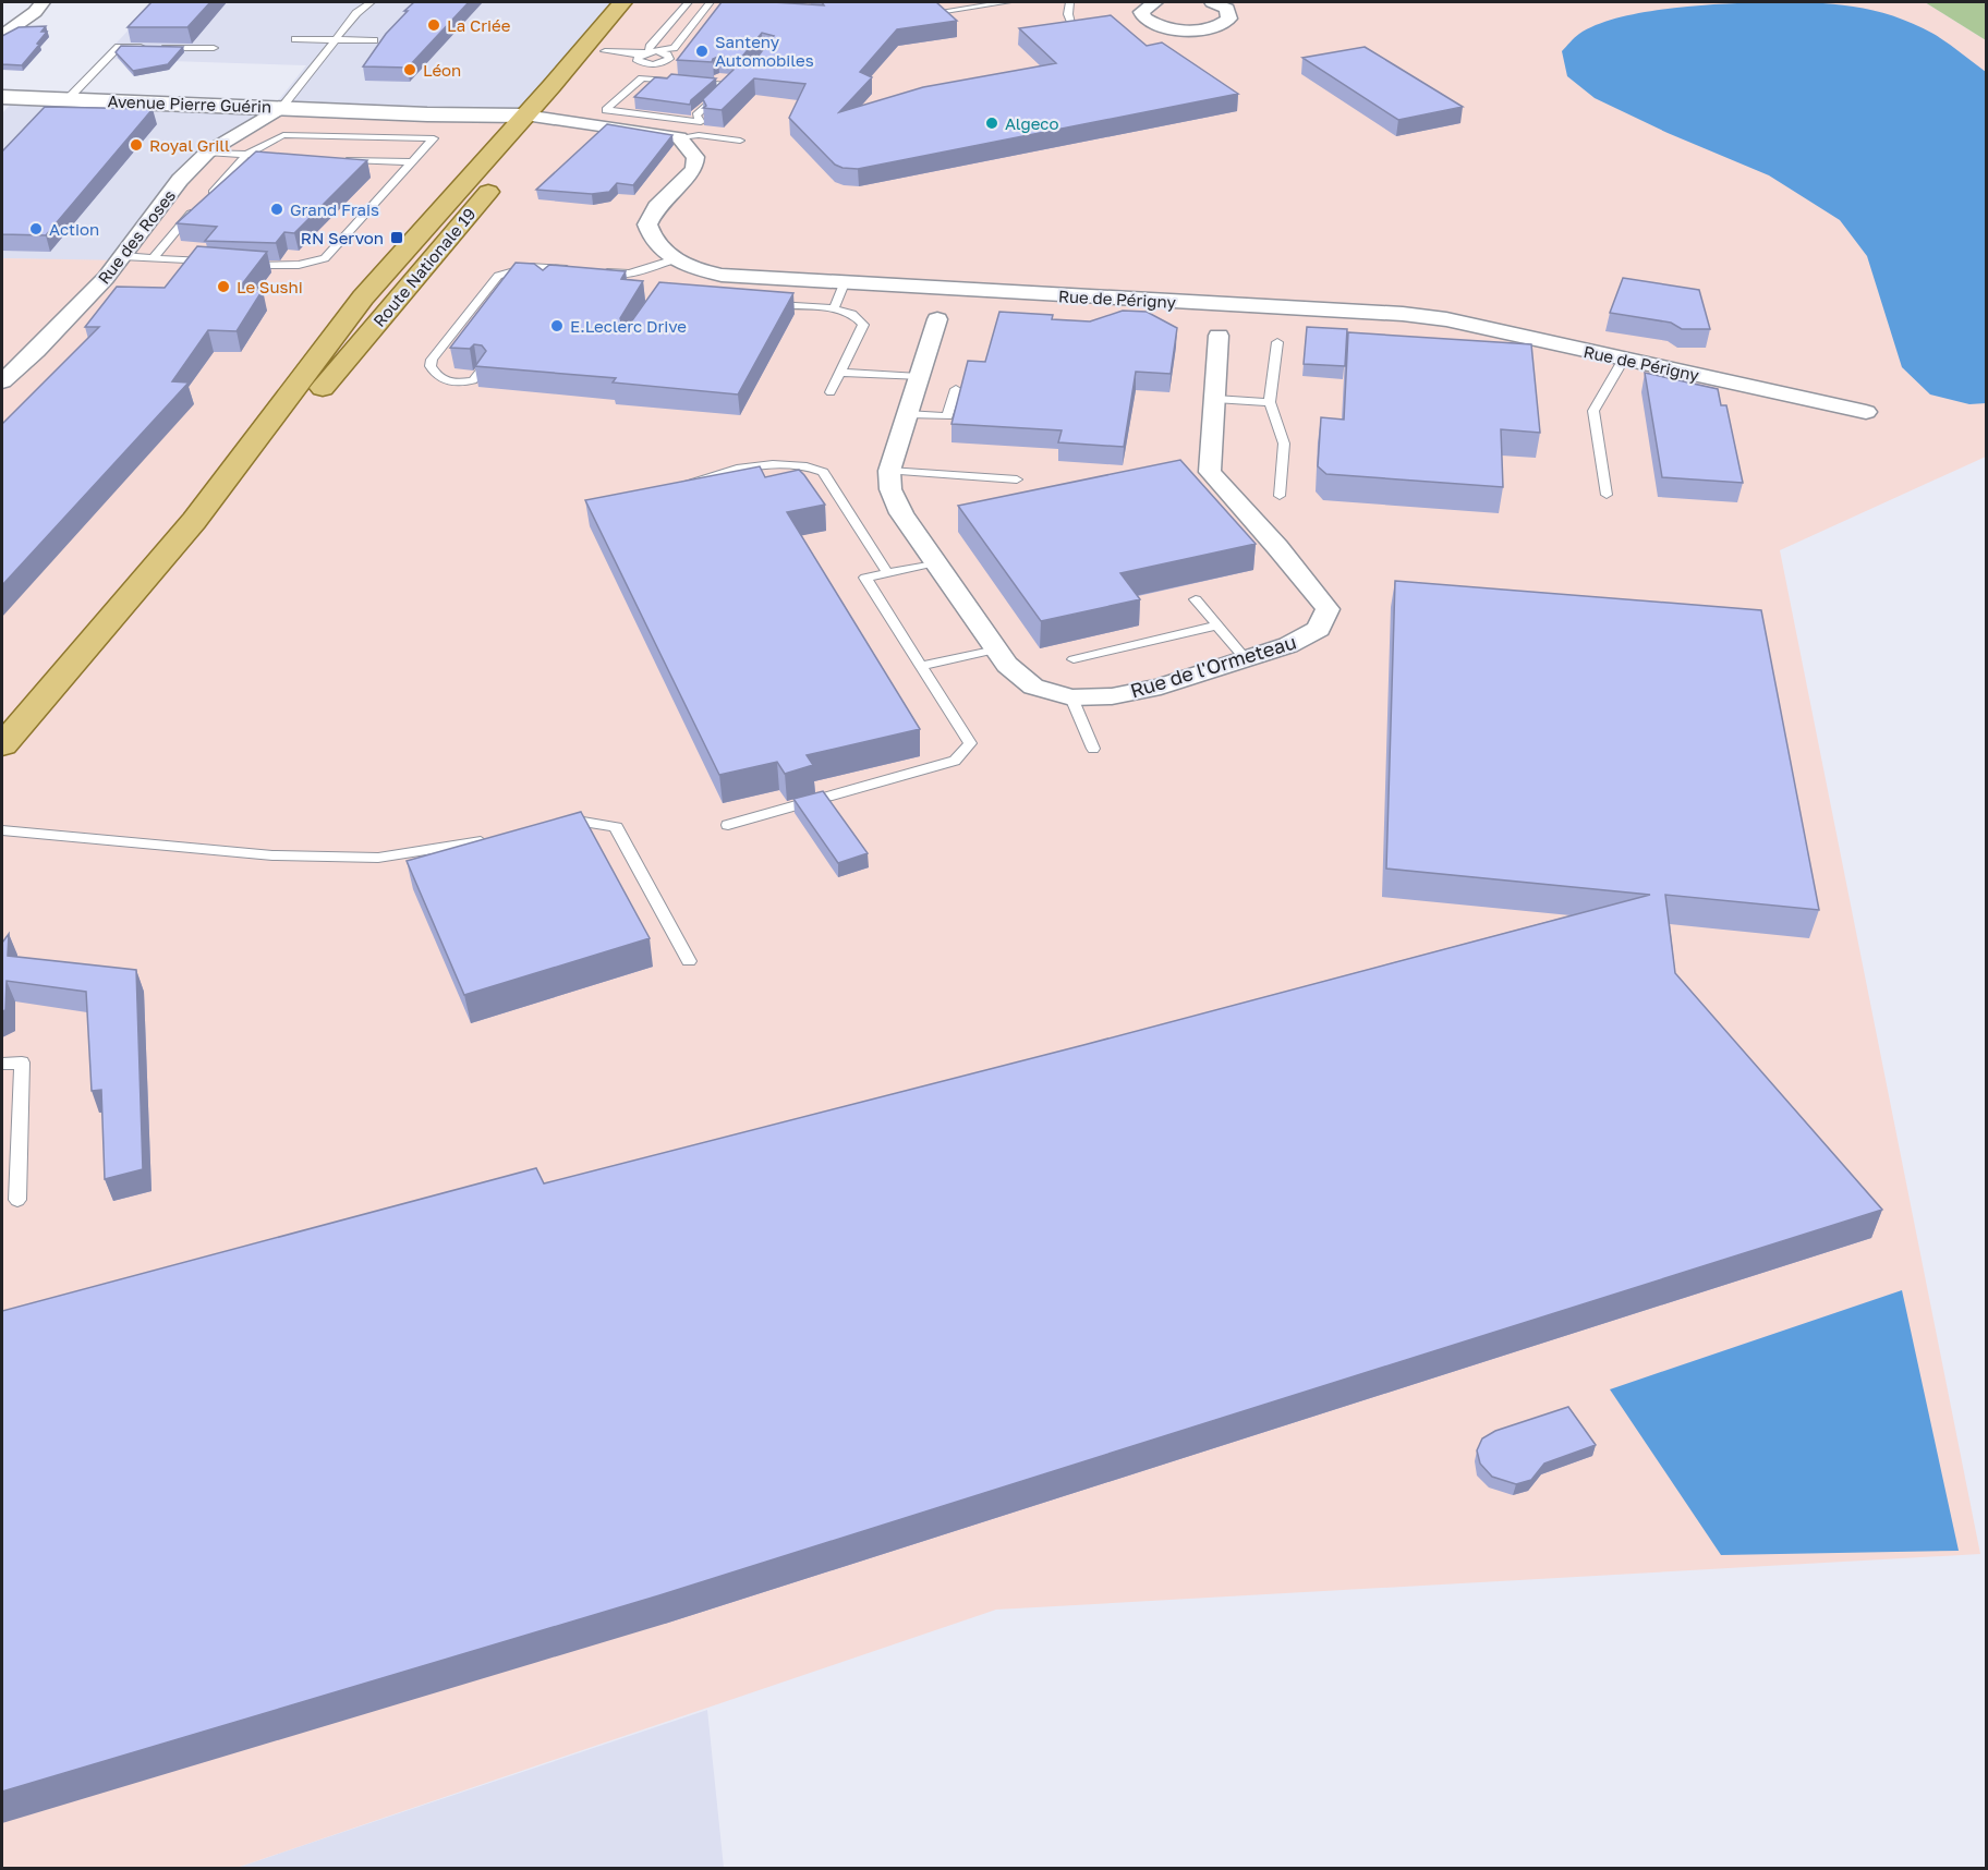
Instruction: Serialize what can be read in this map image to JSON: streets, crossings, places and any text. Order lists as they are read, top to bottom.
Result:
{
  "streets": {
    "main road": ["Route Nationale 19"],
    "street": [
      "Avenue Pierre Guérin",
      "Rue des Roses",
      "Rue de Périgny",
      "Rue de l'Ormeteau"
    ]
  },
  "crossings": [
    ["Avenue Pierre Guérin", "Rue des Roses"],
    ["Avenue Pierre Guérin", "Route Nationale 19"]
  ],
  "places": {
    "other": [
      "La Criée",
      "Santeny Automobiles",
      "Léon",
      "Algeco",
      "Royal Grill",
      "Grand Frais",
      "Action",
      "Le Sushi",
      "E.Leclerc Drive"
    ],
    "transit": ["RN Servon"]
  }
}
